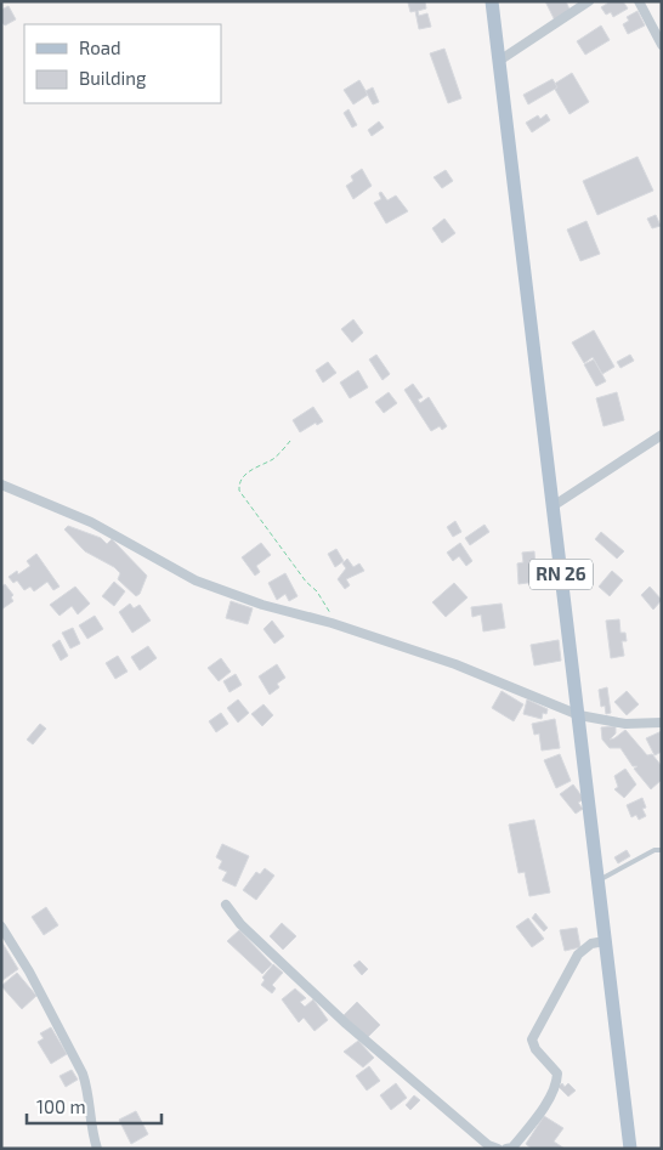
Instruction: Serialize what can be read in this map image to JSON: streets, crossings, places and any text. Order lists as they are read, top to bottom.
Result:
{
  "streets": {
    "main road": ["RN 26"]
  },
  "legend": ["Road", "Building"],
  "scale_bar": "100 m"
}
